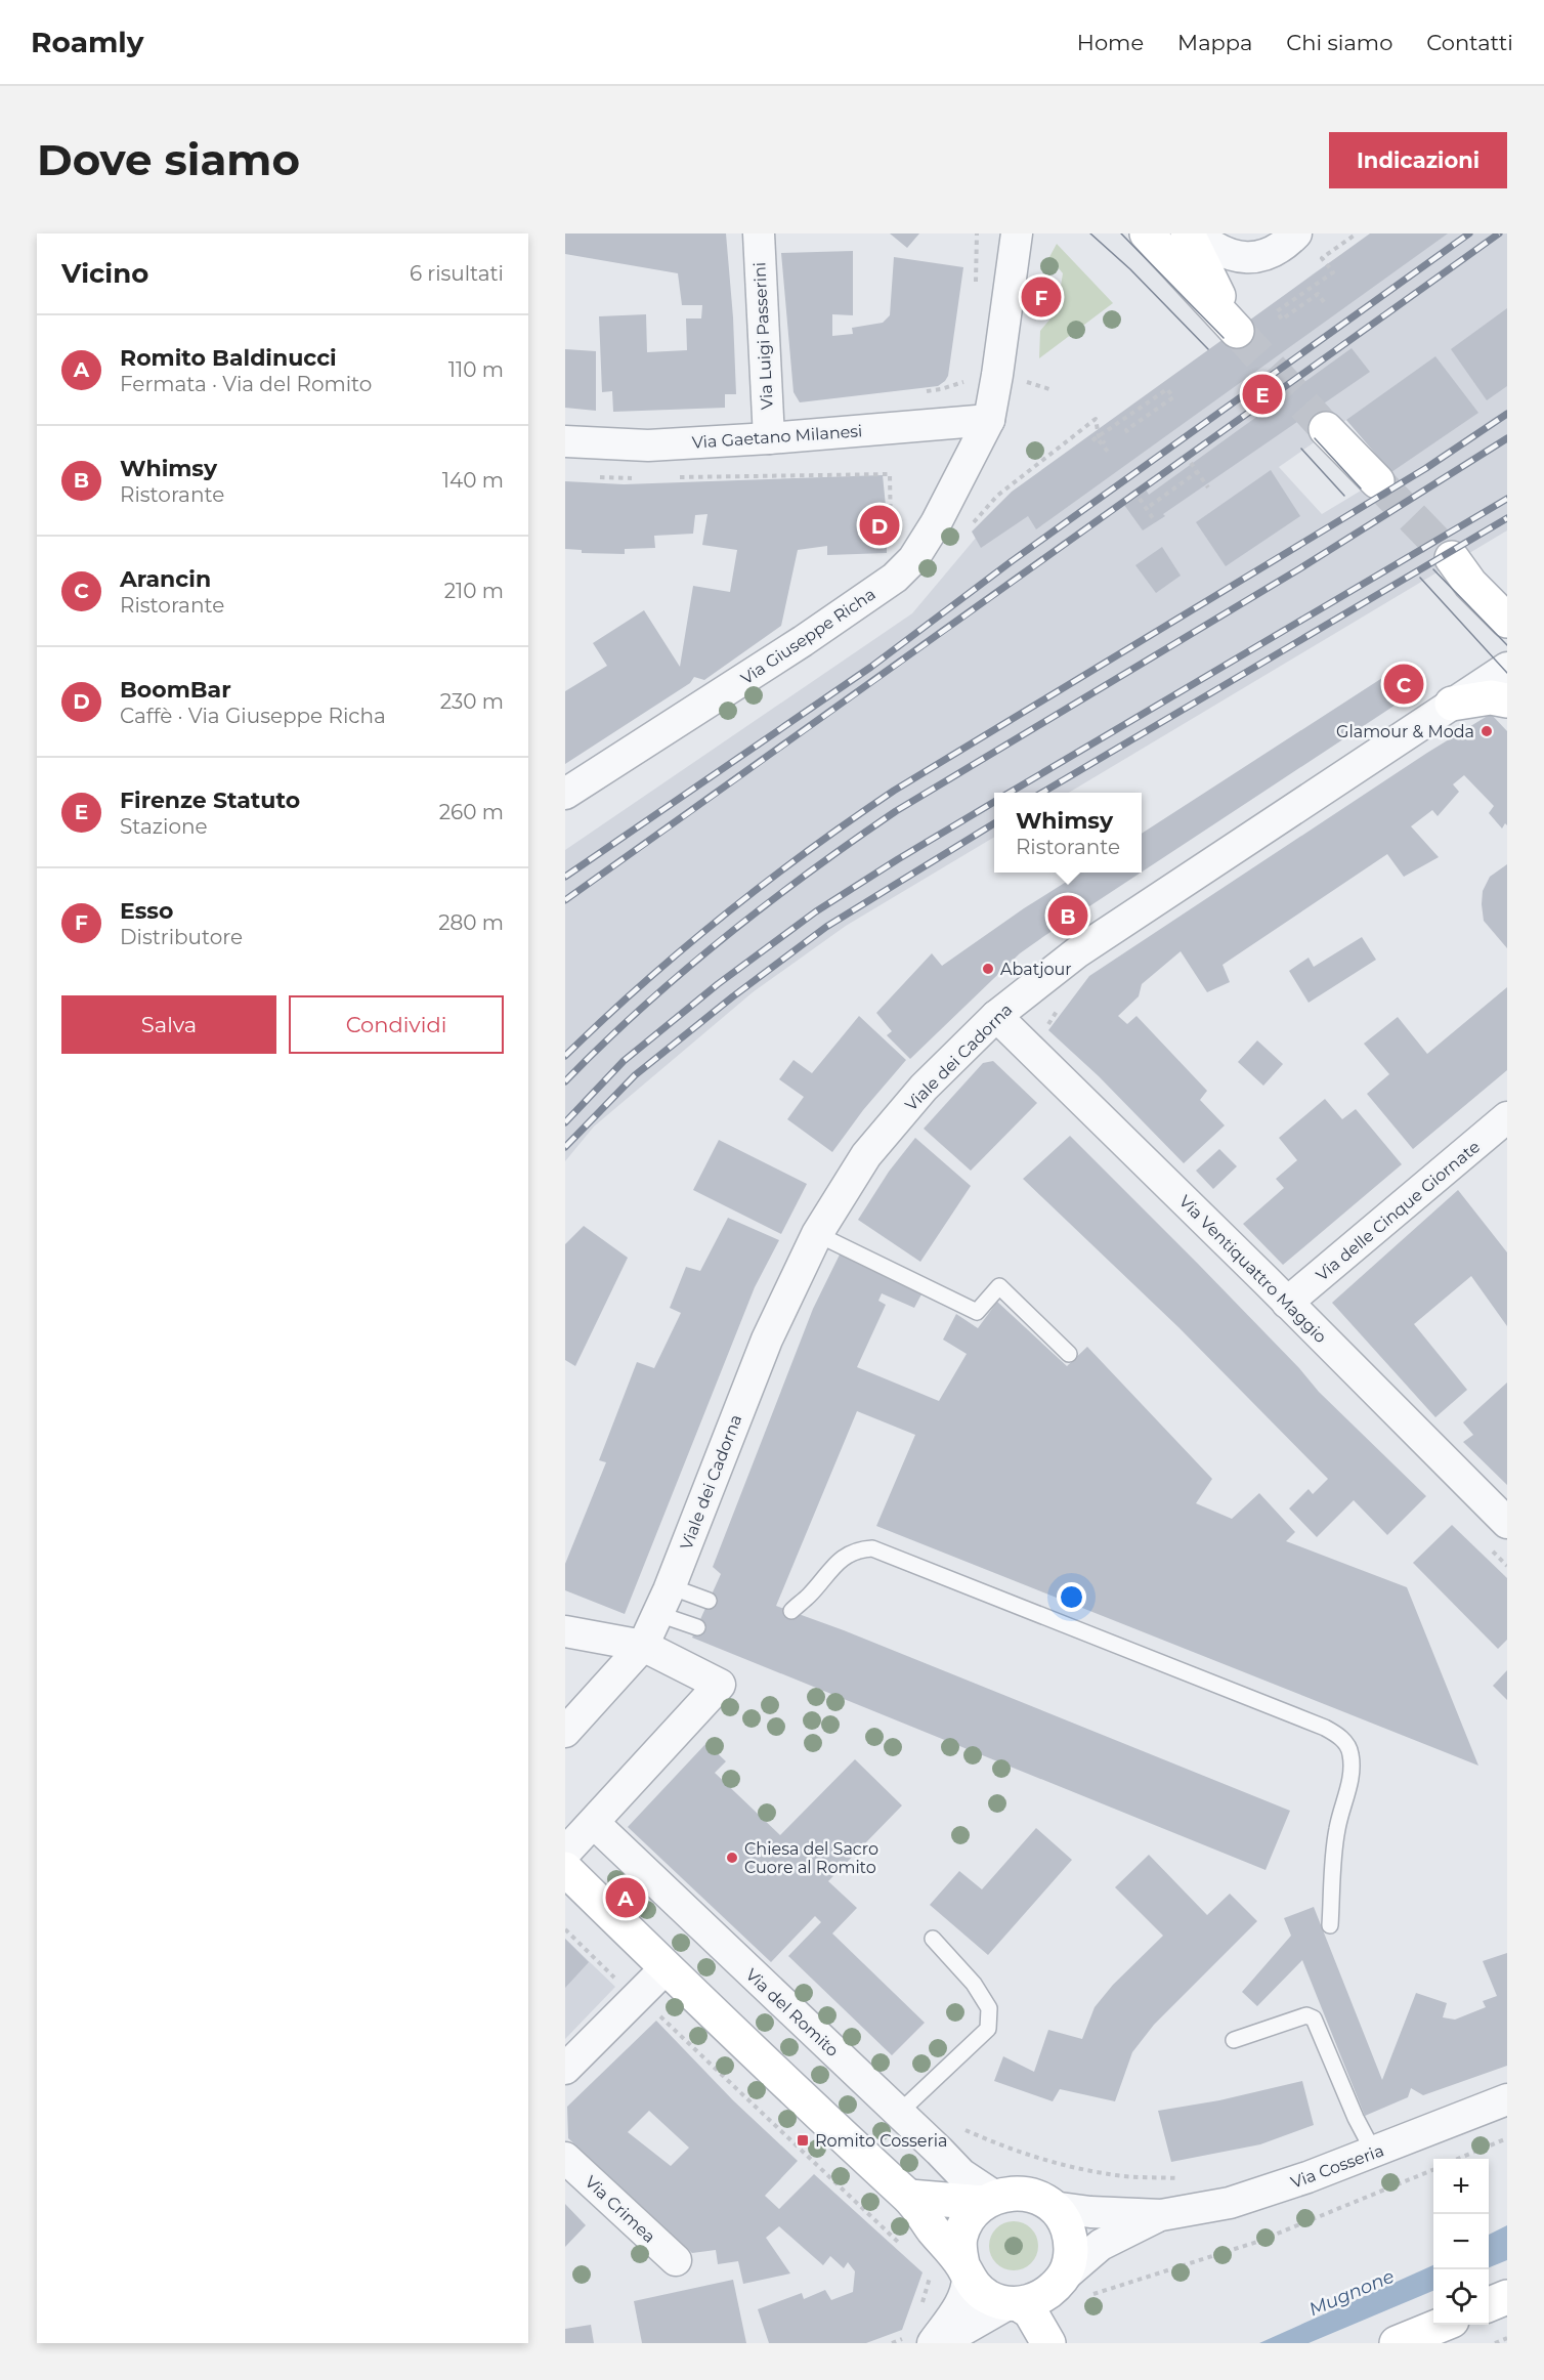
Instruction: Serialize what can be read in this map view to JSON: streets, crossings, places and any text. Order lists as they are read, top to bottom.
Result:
{
  "streets": {
    "street": [
      "Via Luigi Passerini",
      "Via Gaetano Milanesi",
      "Via Giuseppe Richa",
      "Viale dei Cadorna",
      "Via delle Cinque Giornate",
      "Via Ventiquattro Maggio",
      "Via del Romito",
      "Via Cosseria",
      "Via Crimea"
    ]
  },
  "crossings": [
    ["Via Luigi Passerini", "Via Gaetano Milanesi"],
    ["Via Gaetano Milanesi", "Via Giuseppe Richa"],
    ["Viale dei Cadorna", "Via Ventiquattro Maggio"],
    ["Via delle Cinque Giornate", "Via Ventiquattro Maggio"],
    ["Via del Romito", "Via Cosseria"]
  ],
  "water": ["Mugnone"],
  "places": {
    "other": ["Glamour & Moda", "Abatjour", "Chiesa del Sacro Cuore al Romito"],
    "transit": ["Romito Cosseria"]
  },
  "page": {
    "header": "Roamly",
    "nav": [
      "Home",
      "Mappa",
      "Chi siamo",
      "Contatti"
    ],
    "buttons": [
      "Indicazioni",
      ["Salva", "Condividi"]
    ],
    "title": "Dove siamo",
    "heading": ["Vicino", "6 risultati"],
    "pins": [
      "F",
      "E",
      "D",
      "C",
      "B",
      "A"
    ],
    "list": [
      {
        "mark": "A",
        "name": "Romito Baldinucci",
        "note": "Fermata · Via del Romito",
        "value": "110 m"
      },
      {
        "mark": "B",
        "name": "Whimsy",
        "note": "Ristorante",
        "value": "140 m"
      },
      {
        "mark": "C",
        "name": "Arancin",
        "note": "Ristorante",
        "value": "210 m"
      },
      {
        "mark": "D",
        "name": "BoomBar",
        "note": "Caffè · Via Giuseppe Richa",
        "value": "230 m"
      },
      {
        "mark": "E",
        "name": "Firenze Statuto",
        "note": "Stazione",
        "value": "260 m"
      },
      {
        "mark": "F",
        "name": "Esso",
        "note": "Distributore",
        "value": "280 m"
      }
    ],
    "popup": ["Whimsy", "Ristorante"],
    "map_buttons": ["+", "−"]
  }
}
